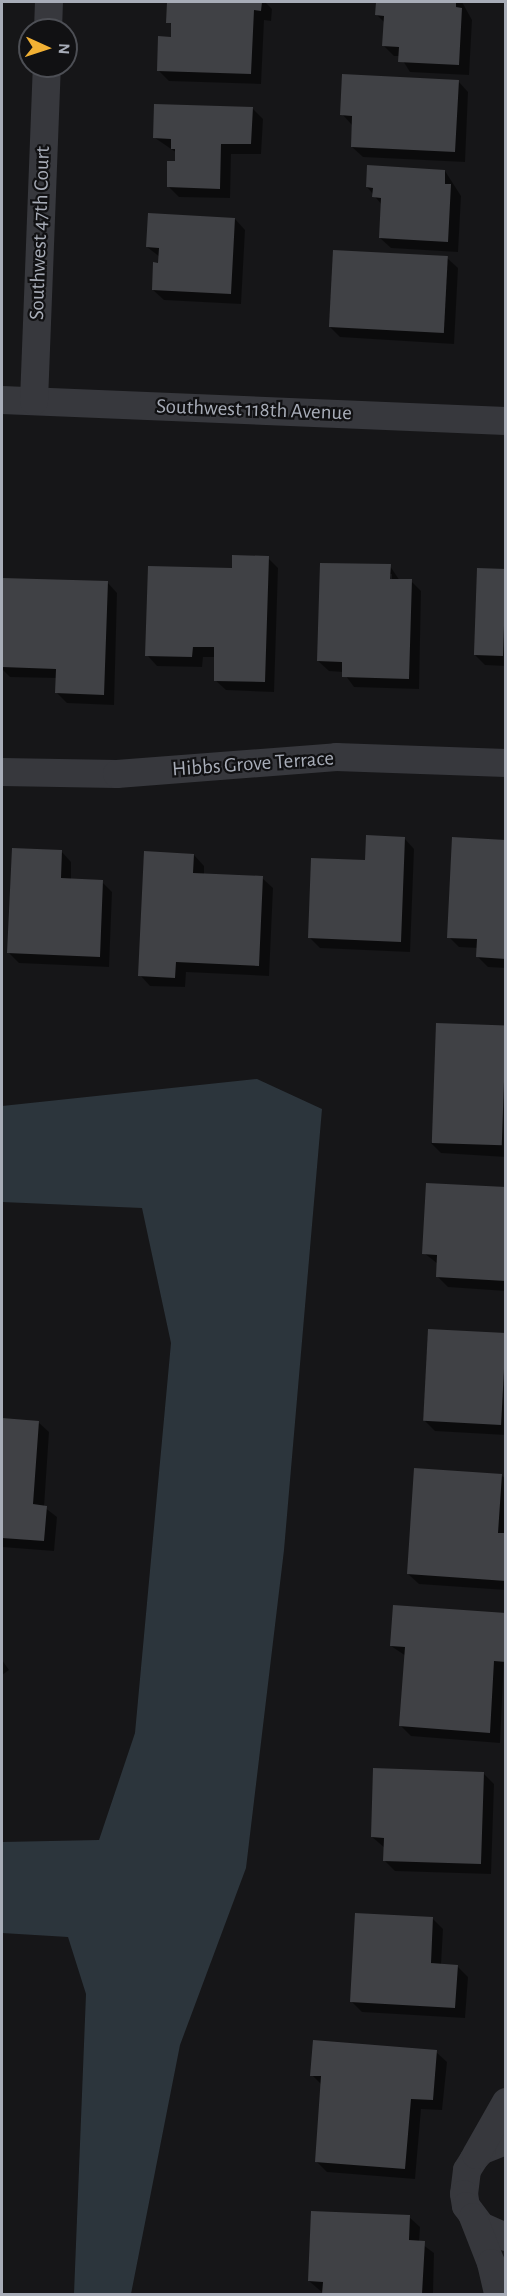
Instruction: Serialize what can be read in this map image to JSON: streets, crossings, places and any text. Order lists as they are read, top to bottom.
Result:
{
  "streets": {
    "street": ["Southwest 47th Court", "Southwest 118th Avenue", "Hibbs Grove Terrace"]
  },
  "crossings": [
    ["Southwest 47th Court", "Southwest 118th Avenue"]
  ],
  "north": "right"
}
